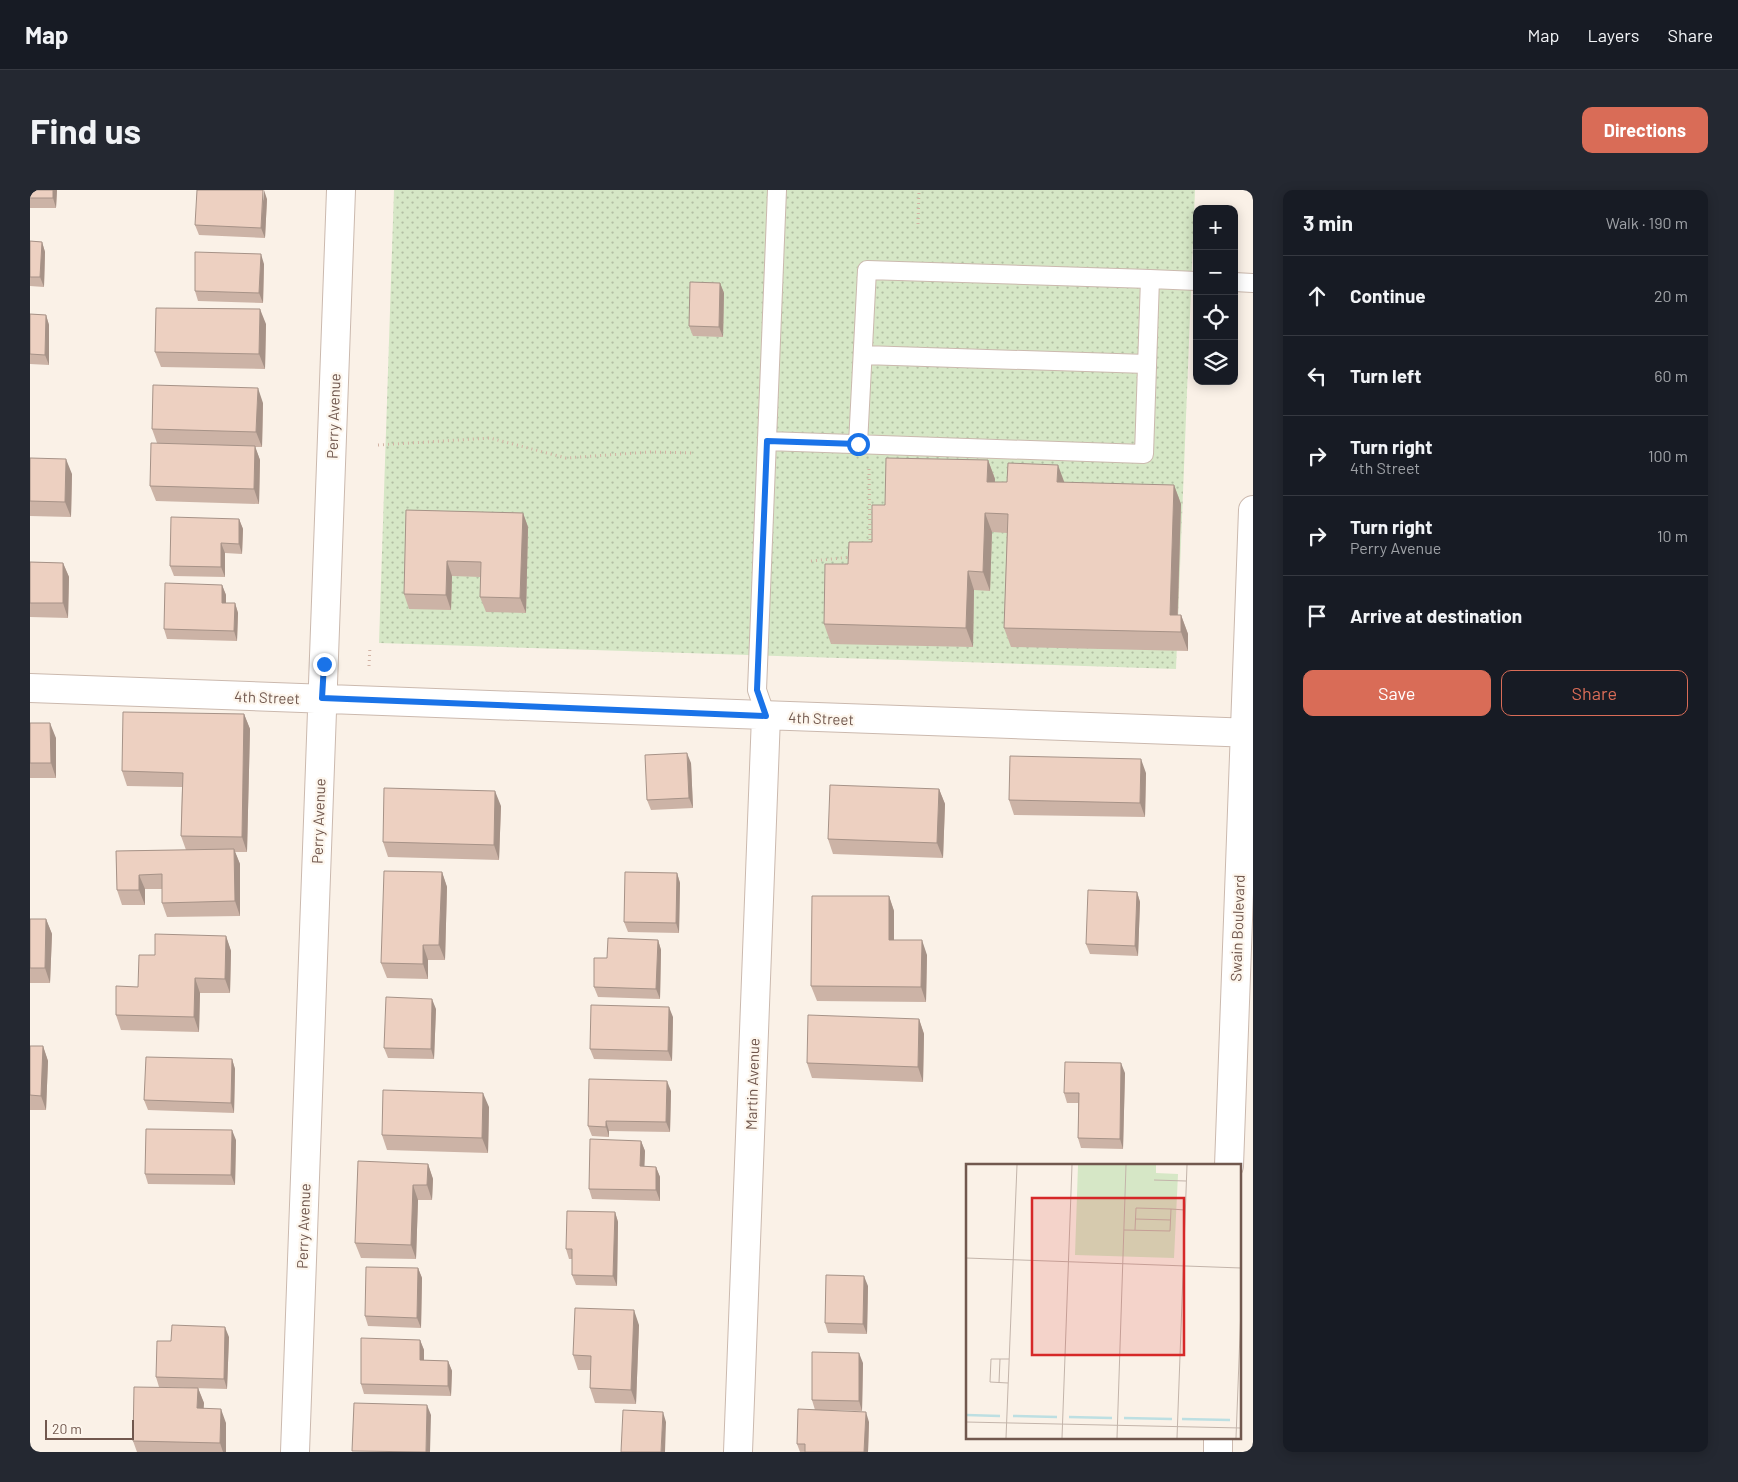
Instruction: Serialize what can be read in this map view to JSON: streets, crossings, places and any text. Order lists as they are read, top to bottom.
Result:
{
  "streets": {
    "street": [
      "Perry Avenue",
      "4th Street",
      "Swain Boulevard",
      "Martin Avenue"
    ]
  },
  "crossings": [
    ["Perry Avenue", "4th Street"],
    ["4th Street", "Swain Boulevard"],
    ["4th Street", "Martin Avenue"]
  ],
  "scale_bar": "20 m",
  "page": {
    "header": "Map",
    "nav": ["Map", "Layers", "Share"],
    "buttons": [
      "Directions",
      ["Save", "Share"]
    ],
    "title": "Find us",
    "heading": ["3 min", "Walk · 190 m"],
    "map_buttons": ["+", "−"],
    "list": [
      ["Continue", "20 m"],
      ["Turn left", "60 m"],
      ["Turn right", "4th Street", "100 m"],
      ["Turn right", "Perry Avenue", "10 m"],
      "Arrive at destination"
    ],
    "scale": "20 m"
  }
}
